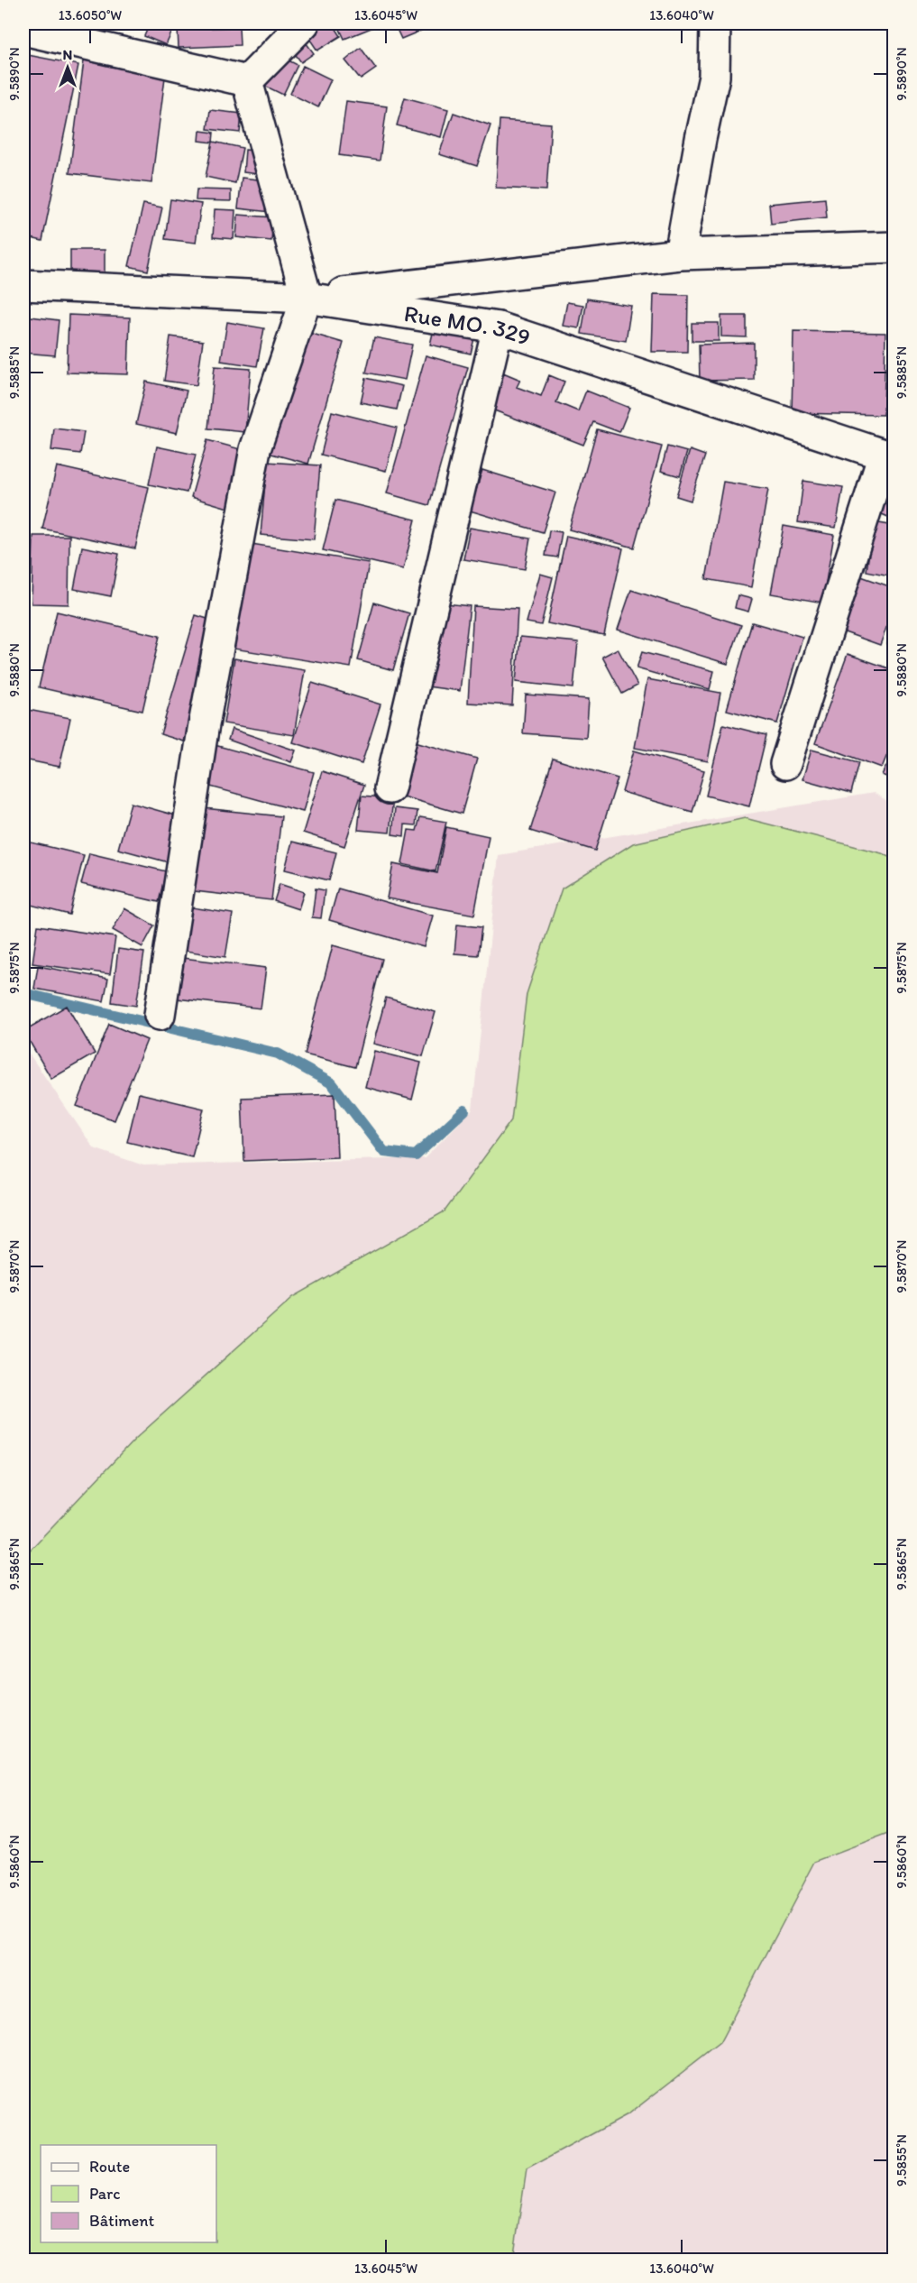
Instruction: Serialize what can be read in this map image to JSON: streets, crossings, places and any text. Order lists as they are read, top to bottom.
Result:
{
  "streets": {
    "street": ["Rue MO. 329"]
  },
  "legend": ["Route", "Parc", "Bâtiment"],
  "north": "top",
  "coordinates": [
    "13.6050°W",
    "13.6045°W",
    "13.6040°W",
    "9.5890°N",
    "9.5885°N",
    "9.5880°N",
    "9.5875°N",
    "9.5870°N",
    "9.5865°N",
    "9.5860°N",
    "9.5855°N"
  ]
}
